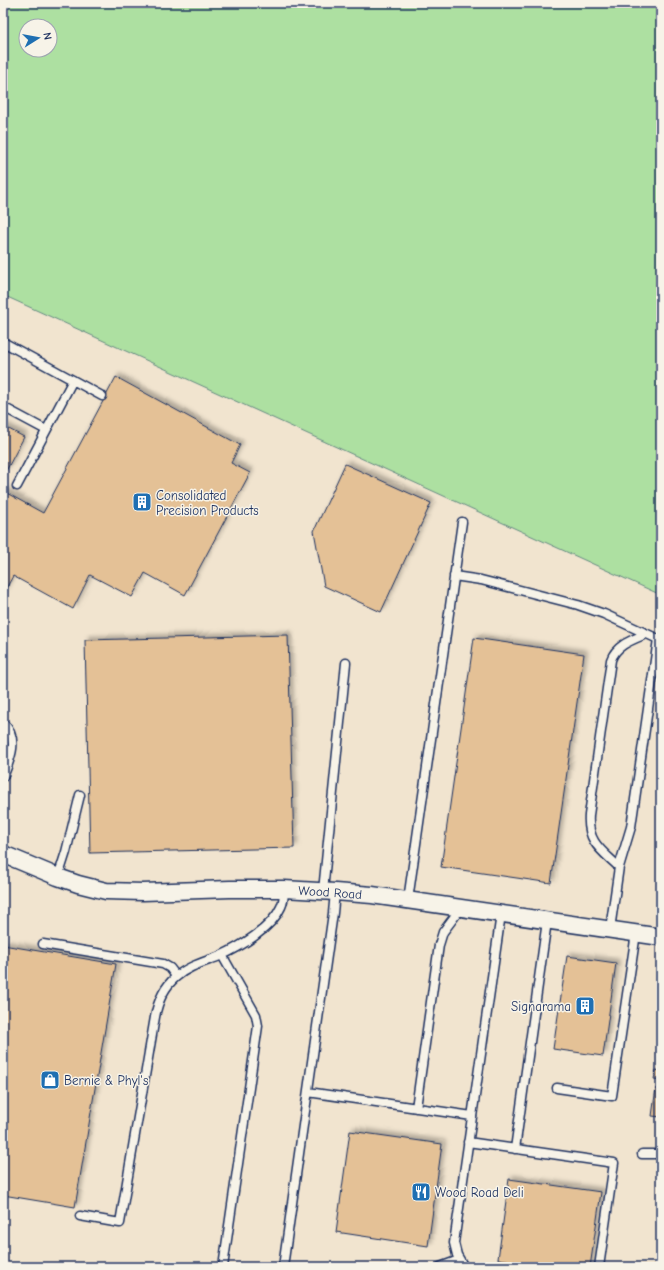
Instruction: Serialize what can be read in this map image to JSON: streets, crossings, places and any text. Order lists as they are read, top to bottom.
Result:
{
  "streets": {
    "street": ["Wood Road"]
  },
  "places": {
    "building": ["Consolidated Precision Products", "Signarama"],
    "shop": ["Bernie & Phyl's"],
    "restaurant": ["Wood Road Deli"]
  },
  "north": "right"
}
